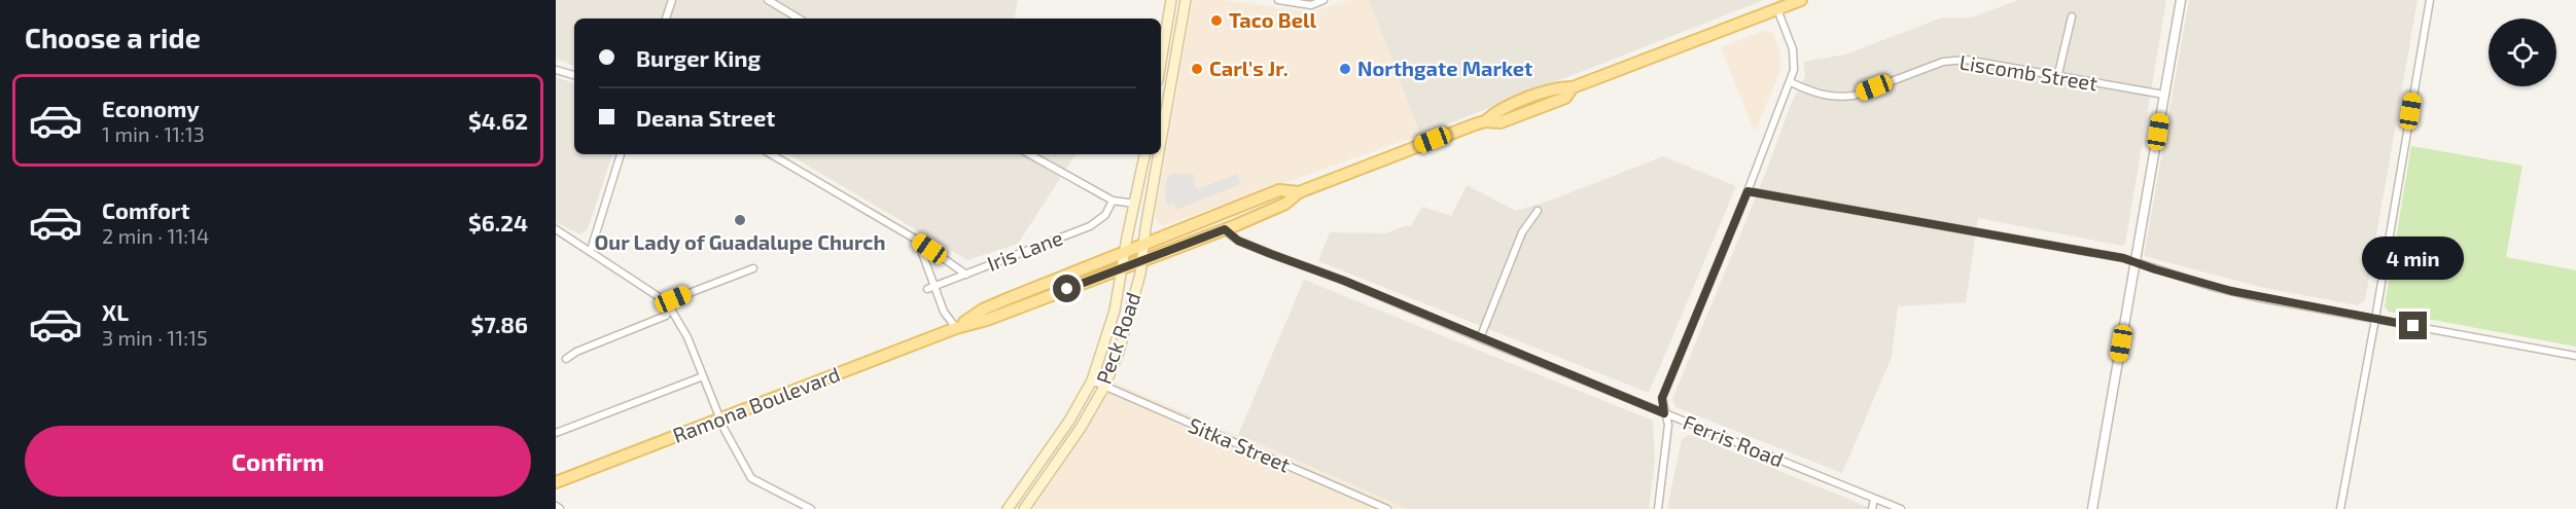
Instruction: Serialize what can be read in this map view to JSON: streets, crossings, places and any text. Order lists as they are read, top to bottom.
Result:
{
  "streets": {
    "main road": ["Peck Road", "Ramona Boulevard"],
    "street": [
      "Liscomb Street",
      "Iris Lane",
      "Ferris Road",
      "Sitka Street"
    ]
  },
  "crossings": [
    ["Peck Road", "Ramona Boulevard"],
    ["Peck Road", "Sitka Street"],
    ["Ramona Boulevard", "Ferris Road"]
  ],
  "places": [
    "Taco Bell",
    "Carl's Jr.",
    "Northgate Market",
    "Our Lady of Guadalupe Church"
  ],
  "page": {
    "heading": "Choose a ride",
    "banner": ["Burger King", "Deana Street"],
    "list": [
      {
        "name": "Economy",
        "note": "1 min · 11:13",
        "value": "$4.62"
      },
      {
        "name": "Comfort",
        "note": "2 min · 11:14",
        "value": "$6.24"
      },
      {
        "name": "XL",
        "note": "3 min · 11:15",
        "value": "$7.86"
      }
    ],
    "bubble": "4 min",
    "buttons": "Confirm"
  }
}
